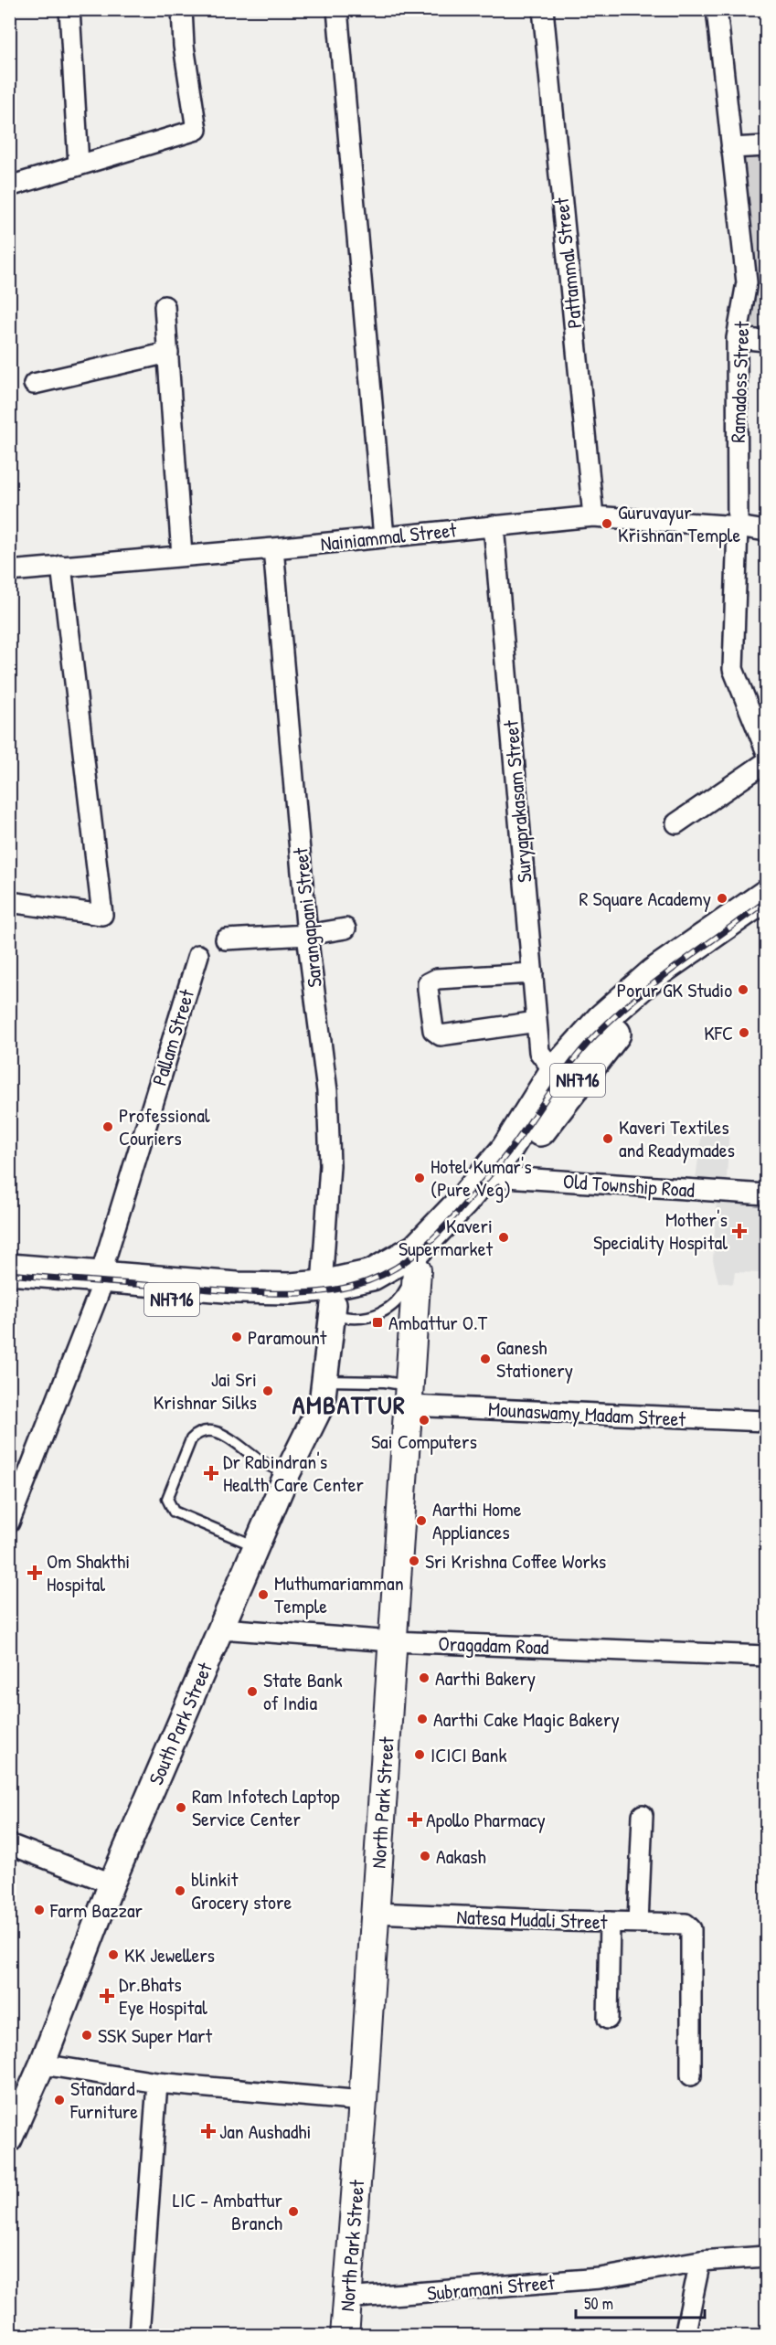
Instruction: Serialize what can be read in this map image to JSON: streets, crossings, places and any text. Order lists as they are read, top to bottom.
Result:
{
  "streets": {
    "highway": ["NH716"],
    "main road": ["North Park Street"],
    "street": [
      "Pattammal Street",
      "Ramadoss Street",
      "Nainiammal Street",
      "Suryaprakasam Street",
      "Sarangapani Street",
      "Pallam Street",
      "Old Township Road",
      "Mounaswamy Madam Street",
      "Oragadam Road",
      "South Park Street",
      "Natesa Mudali Street",
      "Subramani Street"
    ]
  },
  "crossings": [
    ["Pattammal Street", "Nainiammal Street"],
    ["Ramadoss Street", "Nainiammal Street"],
    ["Nainiammal Street", "Suryaprakasam Street"],
    ["Nainiammal Street", "Sarangapani Street"],
    ["Suryaprakasam Street", "NH716"],
    ["Sarangapani Street", "NH716"],
    ["Sarangapani Street", "South Park Street"],
    ["Pallam Street", "NH716"],
    ["NH716", "Old Township Road"],
    ["NH716", "South Park Street"],
    ["NH716", "North Park Street"],
    ["Mounaswamy Madam Street", "North Park Street"],
    ["Oragadam Road", "South Park Street"],
    ["Oragadam Road", "North Park Street"],
    ["North Park Street", "Natesa Mudali Street"],
    ["North Park Street", "Subramani Street"]
  ],
  "districts": ["AMBATTUR"],
  "places": {
    "other": [
      "Guruvayur Krishnan Temple",
      "R Square Academy",
      "Porur GK Studio",
      "KFC",
      "Professional Couriers",
      "Kaveri Textiles and Readymades",
      "Hotel Kumar's (Pure Veg)",
      "Kaveri Supermarket",
      "Paramount",
      "Ganesh Stationery",
      "Jai Sri Krishnar Silks",
      "Sai Computers",
      "Aarthi Home Appliances",
      "Sri Krishna Coffee Works",
      "Muthumariamman Temple",
      "Aarthi Bakery",
      "State Bank of India",
      "Aarthi Cake Magic Bakery",
      "ICICI Bank",
      "Ram Infotech Laptop Service Center",
      "Aakash",
      "blinkit Grocery store",
      "Farm Bazzar",
      "KK Jewellers",
      "SSK Super Mart",
      "Standard Furniture",
      "LIC - Ambattur Branch"
    ],
    "health": [
      "Mother's Speciality Hospital",
      "Dr Rabindran's Health Care Center",
      "Om Shakthi Hospital",
      "Apollo Pharmacy",
      "Dr.Bhats Eye Hospital",
      "Jan Aushadhi"
    ],
    "transit": ["Ambattur O.T"]
  },
  "scale_bar": "50 m"
}
